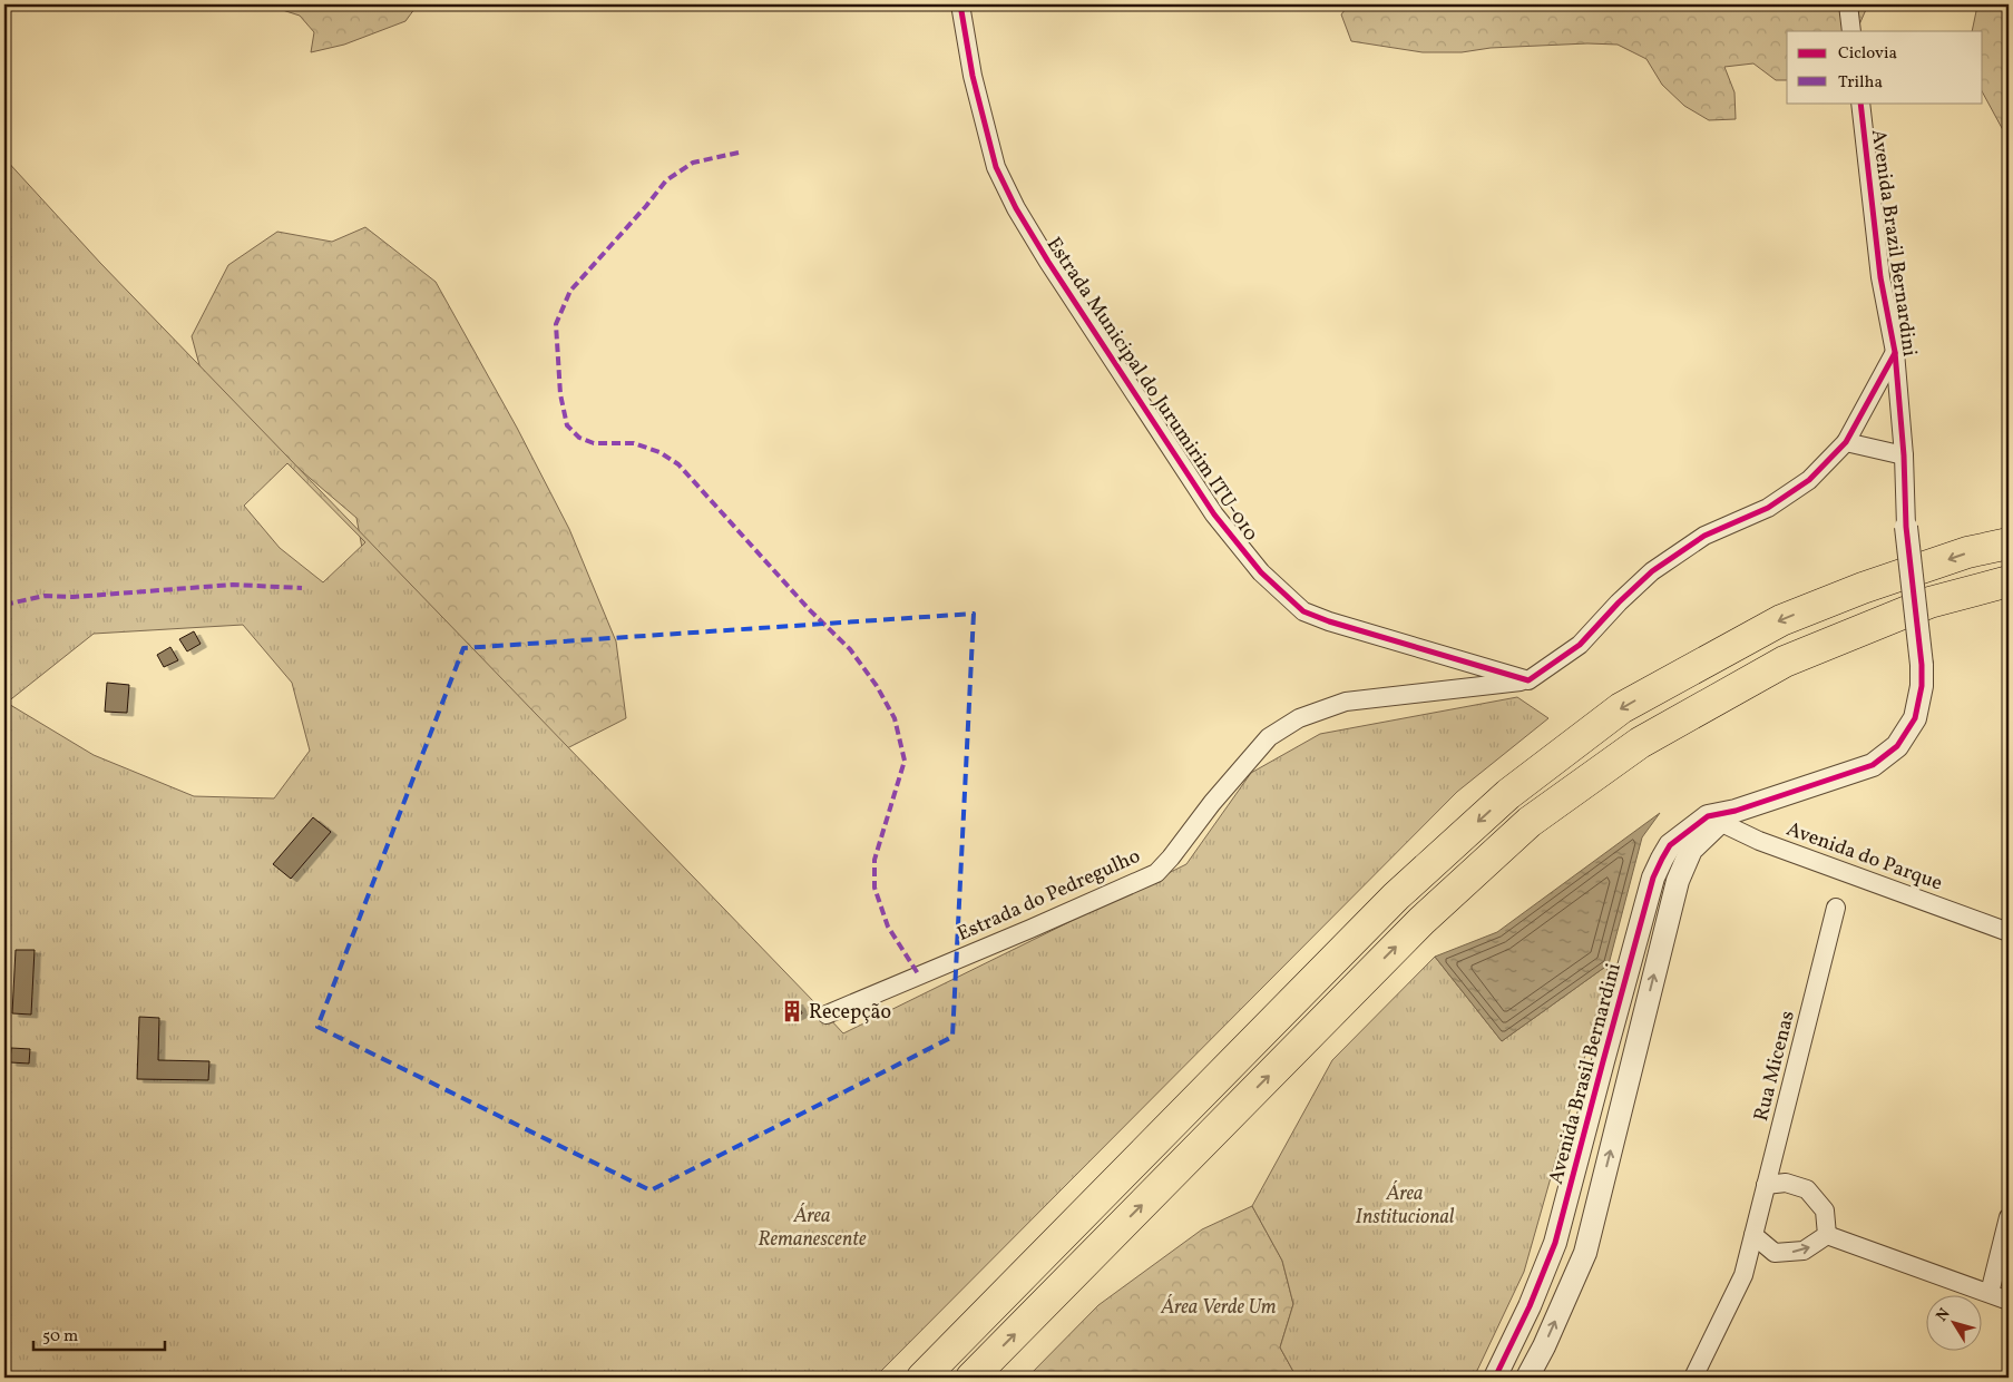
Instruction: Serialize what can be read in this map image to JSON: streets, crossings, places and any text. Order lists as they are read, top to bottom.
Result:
{
  "streets": {
    "street": [
      "Avenida Brazil Bernardini",
      "Estrada Municipal do Jurumirim ITU-010",
      "Avenida do Parque",
      "Estrada do Pedregulho",
      "Rua Micenas",
      "Avenida Brasil Bernardini"
    ]
  },
  "crossings": [
    ["Avenida Brazil Bernardini", "Avenida Brasil Bernardini"],
    ["Estrada Municipal do Jurumirim ITU-010", "Estrada do Pedregulho"],
    ["Avenida do Parque", "Avenida Brasil Bernardini"]
  ],
  "parks": ["Área Institucional", "Área Remanescente", "Área Verde Um"],
  "places": {
    "building": ["Recepção"]
  },
  "legend": ["Ciclovia", "Trilha"],
  "scale_bar": "50 m",
  "north": "top left"
}
